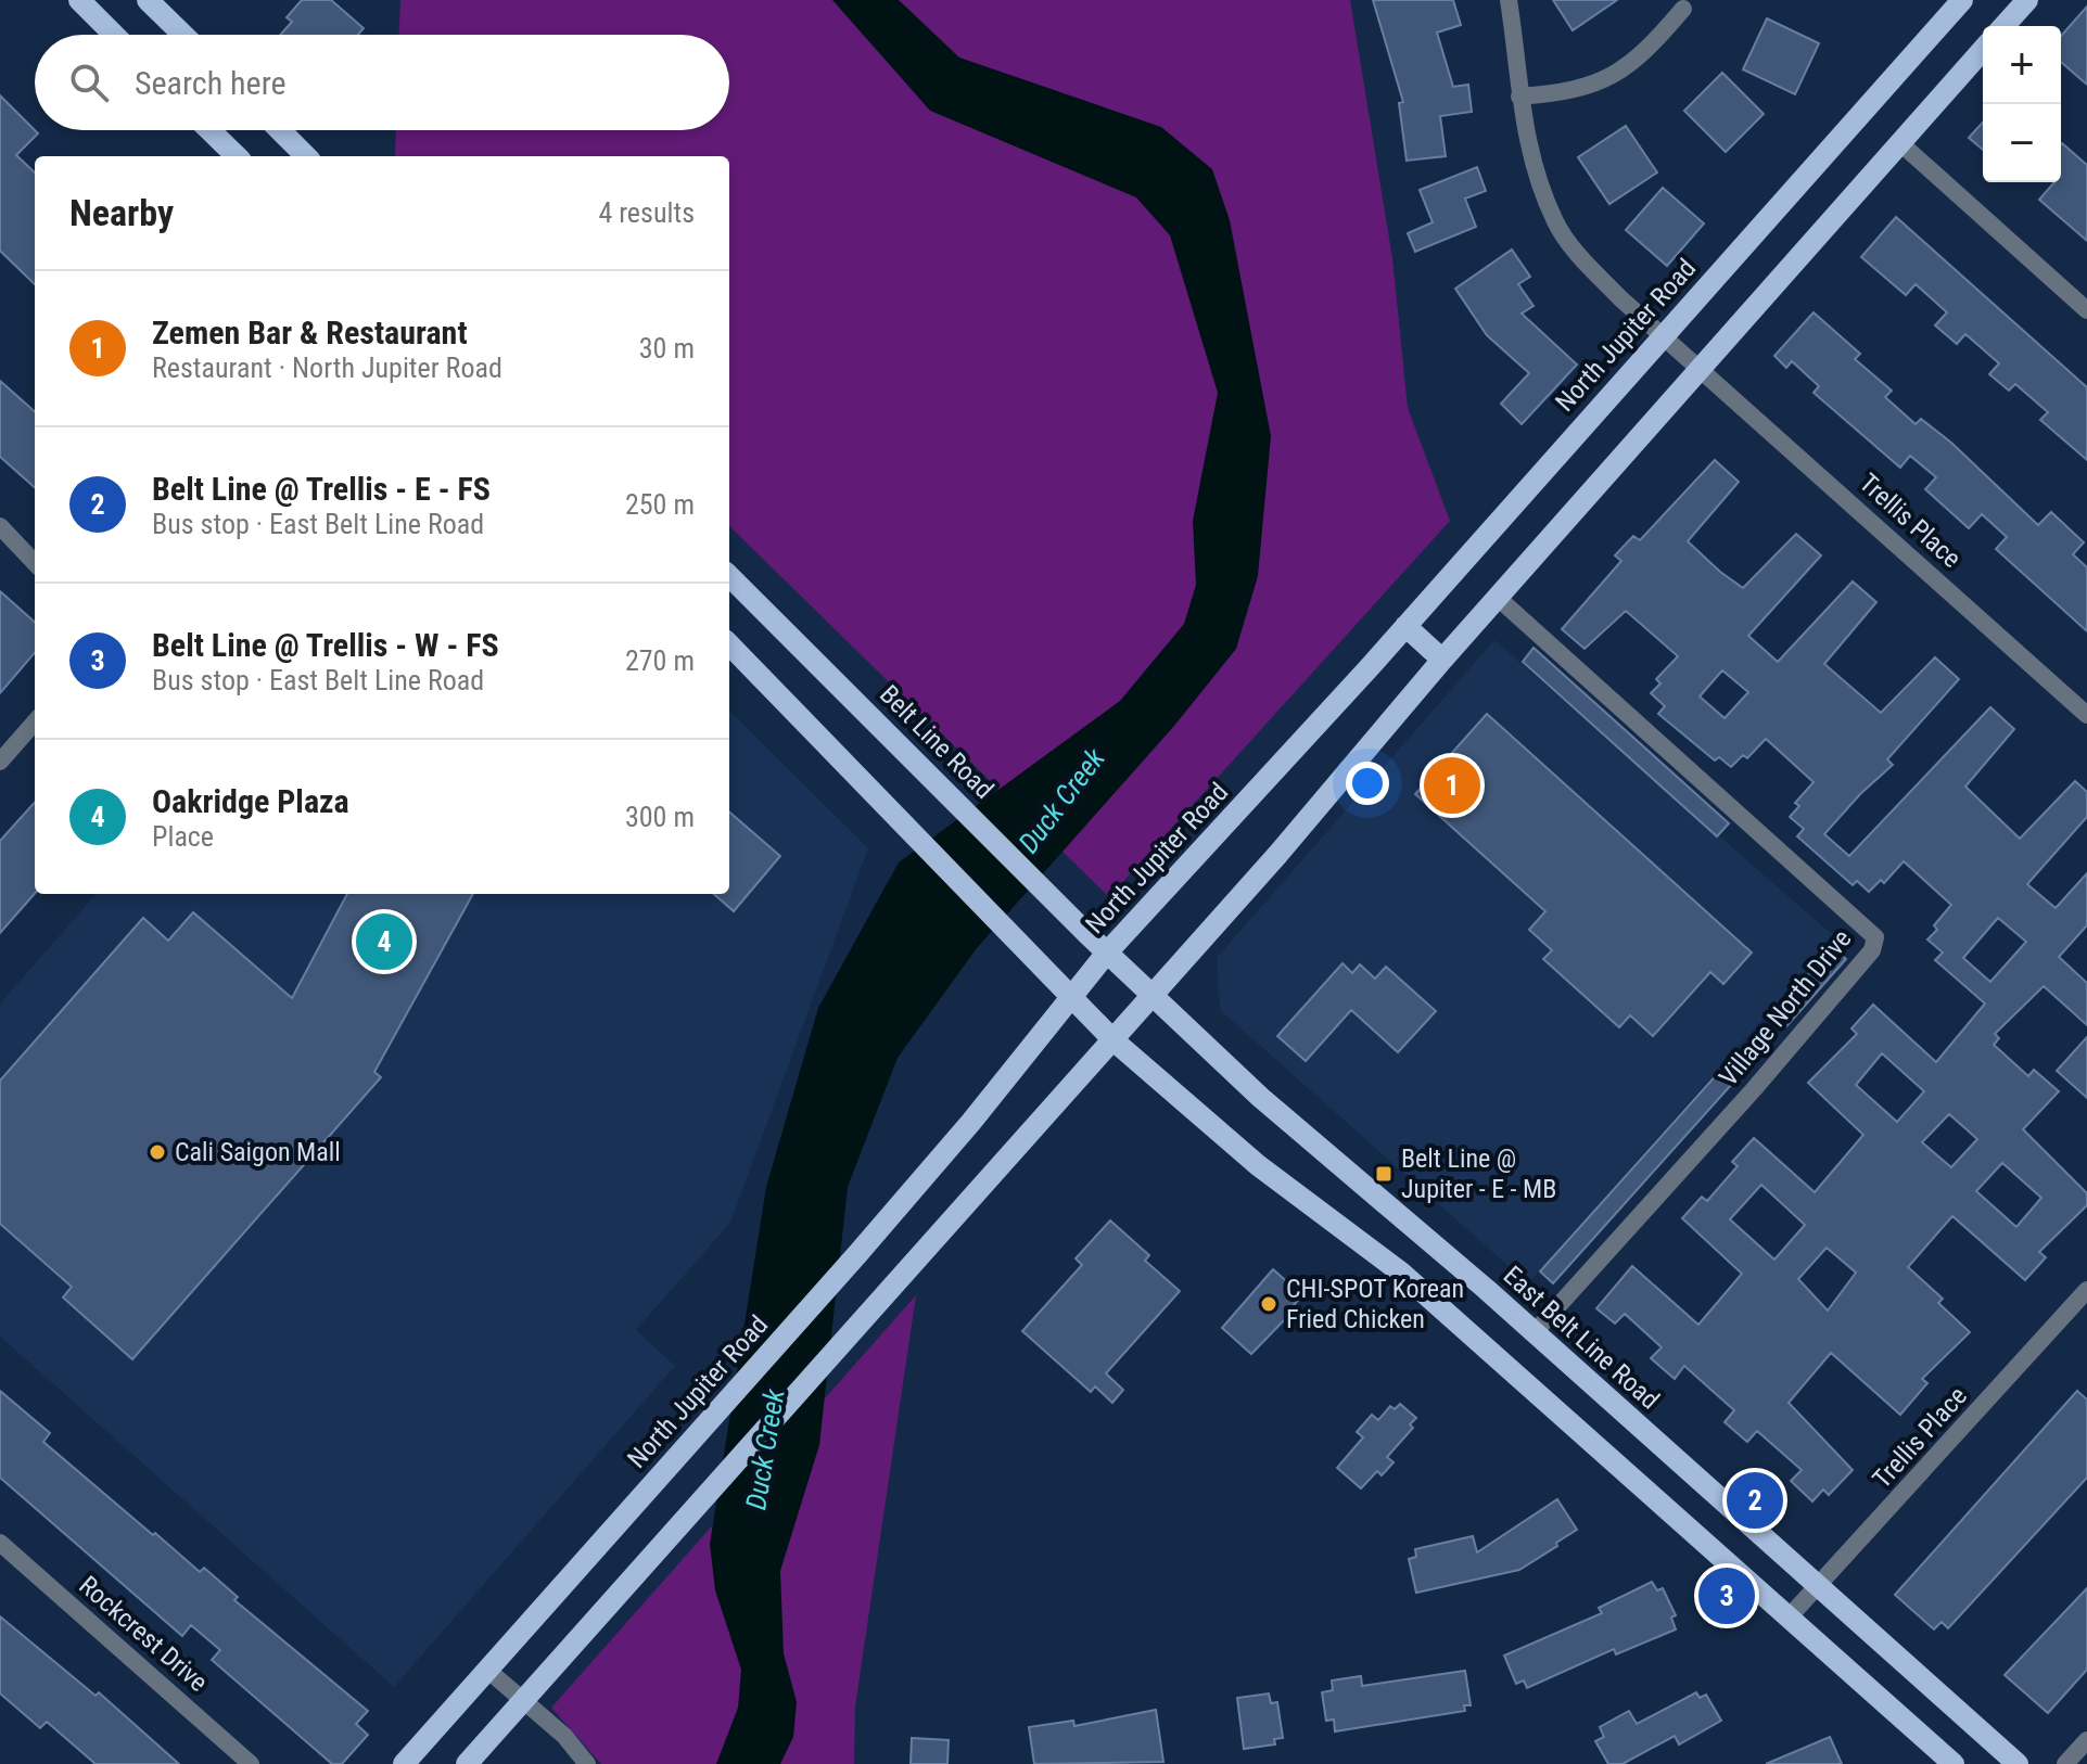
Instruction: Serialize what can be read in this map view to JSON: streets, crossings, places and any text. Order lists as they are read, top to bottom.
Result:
{
  "streets": {
    "main road": ["North Jupiter Road", "Belt Line Road", "East Belt Line Road"],
    "street": ["Trellis Place", "Village North Drive", "Rockcrest Drive"]
  },
  "crossings": [
    ["North Jupiter Road", "Trellis Place"],
    ["North Jupiter Road", "Belt Line Road"],
    ["North Jupiter Road", "East Belt Line Road"],
    ["Trellis Place", "East Belt Line Road"],
    ["Belt Line Road", "East Belt Line Road"],
    ["Village North Drive", "East Belt Line Road"]
  ],
  "water": ["Duck Creek"],
  "places": {
    "other": ["Cali Saigon Mall", "CHI-SPOT Korean Fried Chicken"],
    "transit": ["Belt Line @ Jupiter - E - MB"]
  },
  "page": {
    "map_buttons": ["+", "−"],
    "search": "Search here",
    "heading": ["Nearby", "4 results"],
    "list": [
      {
        "mark": "1",
        "name": "Zemen Bar & Restaurant",
        "note": "Restaurant · North Jupiter Road",
        "value": "30 m"
      },
      {
        "mark": "2",
        "name": "Belt Line @ Trellis - E - FS",
        "note": "Bus stop · East Belt Line Road",
        "value": "250 m"
      },
      {
        "mark": "3",
        "name": "Belt Line @ Trellis - W - FS",
        "note": "Bus stop · East Belt Line Road",
        "value": "270 m"
      },
      {
        "mark": "4",
        "name": "Oakridge Plaza",
        "note": "Place",
        "value": "300 m"
      }
    ],
    "pins": [
      "1",
      "4",
      "2",
      "3"
    ]
  }
}
